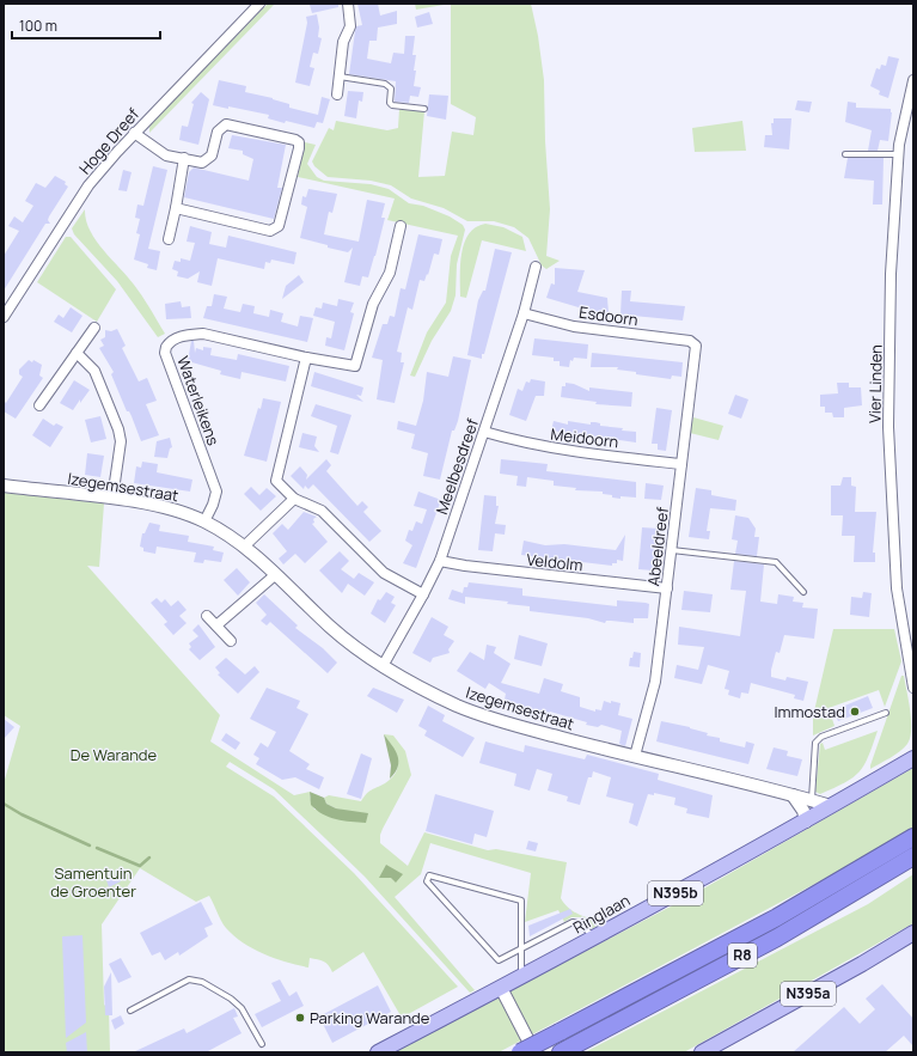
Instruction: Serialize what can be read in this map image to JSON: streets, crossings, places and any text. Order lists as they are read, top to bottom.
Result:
{
  "streets": {
    "highway": ["R8"],
    "main road": ["N395b", "Ringlaan", "N395a"],
    "street": [
      "Hoge Dreef",
      "Esdoorn",
      "Vier Linden",
      "Waterleikens",
      "Meidoorn",
      "Meelbesdreef",
      "Izegemsestraat",
      "Abeeldreef",
      "Veldolm"
    ]
  },
  "crossings": [
    ["Esdoorn", "Meelbesdreef"],
    ["Esdoorn", "Abeeldreef"],
    ["Waterleikens", "Izegemsestraat"],
    ["Meidoorn", "Meelbesdreef"],
    ["Meidoorn", "Abeeldreef"],
    ["Meelbesdreef", "Izegemsestraat"],
    ["Meelbesdreef", "Veldolm"],
    ["Izegemsestraat", "Abeeldreef"],
    ["Izegemsestraat", "Ringlaan"],
    ["Abeeldreef", "Veldolm"]
  ],
  "parks": ["De Warande", "Samentuin de Groenter"],
  "places": ["Immostad", "Parking Warande"],
  "scale_bar": "100 m"
}
